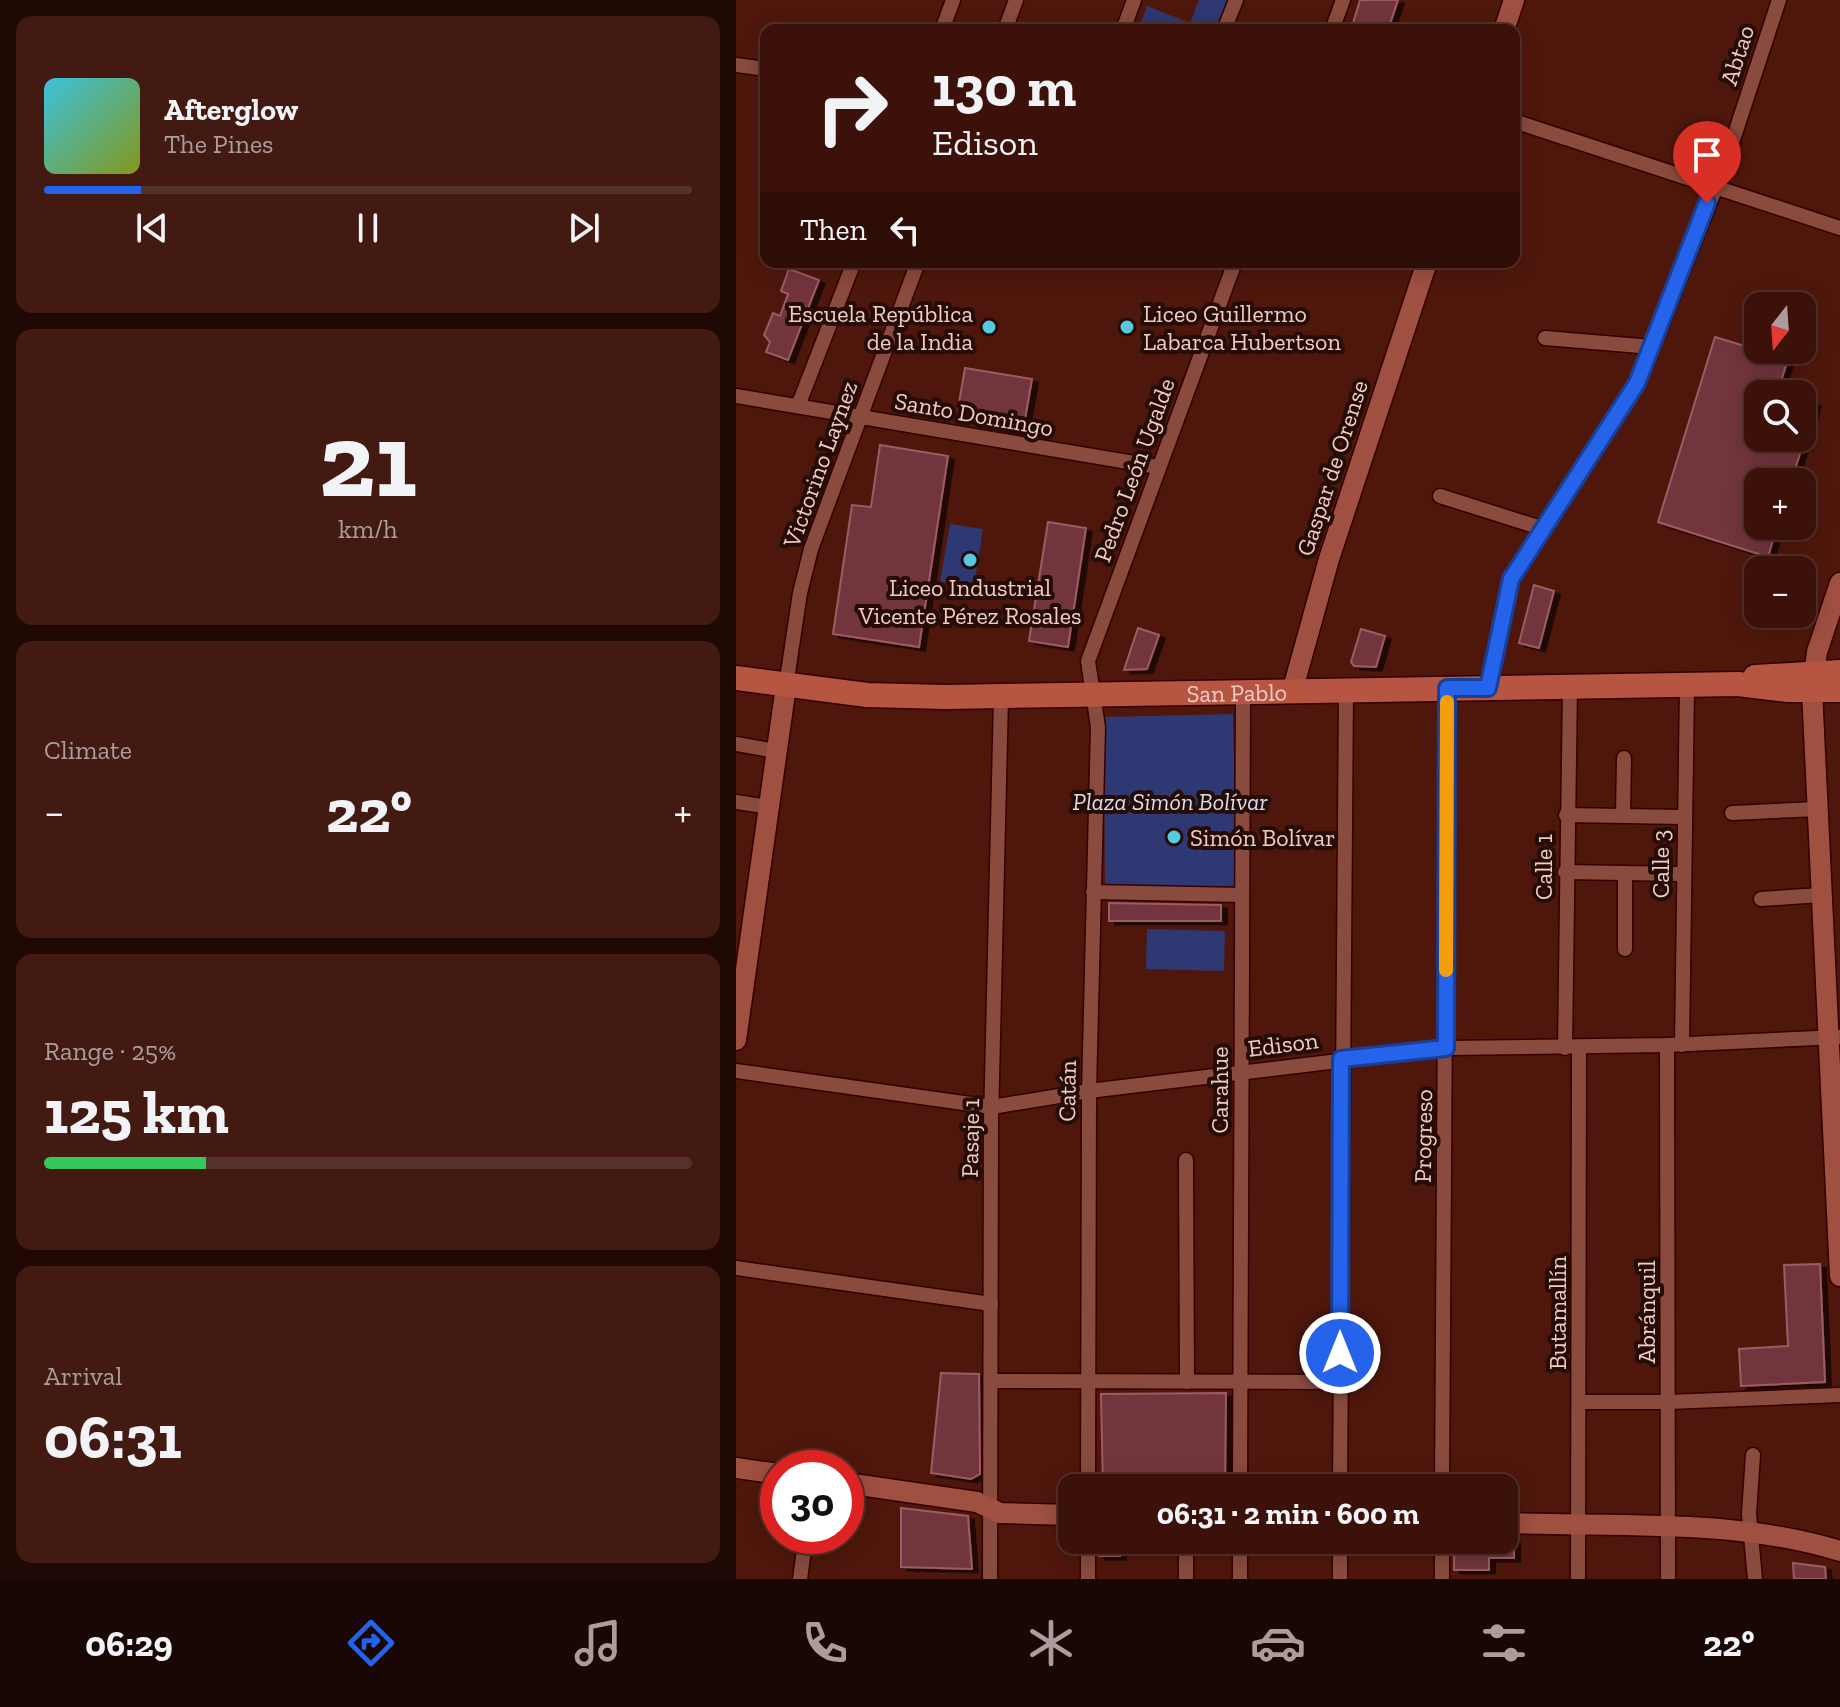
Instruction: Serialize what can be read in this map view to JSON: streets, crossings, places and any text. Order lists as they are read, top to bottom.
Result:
{
  "streets": {
    "main road": ["San Pablo"],
    "street": [
      "Abtao",
      "Santo Domingo",
      "Victorino Laynez",
      "Gaspar de Orense",
      "Pedro León Ugalde",
      "Calle 3",
      "Calle 1",
      "Edison",
      "Carahue",
      "Catán",
      "Progreso",
      "Pasaje 1",
      "Abránquil",
      "Butamallín"
    ]
  },
  "crossings": [
    ["Abtao", "San Pablo"],
    ["Santo Domingo", "Victorino Laynez"],
    ["Santo Domingo", "Pedro León Ugalde"],
    ["Victorino Laynez", "San Pablo"],
    ["Gaspar de Orense", "San Pablo"],
    ["Pedro León Ugalde", "San Pablo"],
    ["Pedro León Ugalde", "Catán"],
    ["San Pablo", "Calle 3"],
    ["San Pablo", "Calle 1"],
    ["San Pablo", "Carahue"],
    ["San Pablo", "Catán"],
    ["San Pablo", "Progreso"],
    ["San Pablo", "Pasaje 1"],
    ["Calle 3", "Edison"],
    ["Calle 3", "Abránquil"],
    ["Calle 1", "Edison"],
    ["Calle 1", "Butamallín"],
    ["Edison", "Carahue"],
    ["Edison", "Catán"],
    ["Edison", "Progreso"],
    ["Edison", "Pasaje 1"],
    ["Edison", "Abránquil"],
    ["Edison", "Butamallín"]
  ],
  "parks": ["Plaza Simón Bolívar"],
  "places": [
    "Escuela República de la India",
    "Liceo Guillermo Labarca Hubertson",
    "Liceo Industrial Vicente Pérez Rosales",
    "Simón Bolívar"
  ],
  "north": "bottom",
  "page": {
    "turn": ["130 m", "Edison"],
    "song": ["Afterglow", "The Pines"],
    "then": "Then",
    "map_buttons": ["+", "−"],
    "tile": [
      ["21", "km/h"],
      "Climate",
      ["Range · 25%", "125 km"],
      ["Arrival", "06:31"]
    ],
    "heat": ["−", "22°", "+"],
    "limit": "30",
    "trip": "06:31 · 2 min · 600 m",
    "tabs": ["06:29", "22°"]
  }
}
